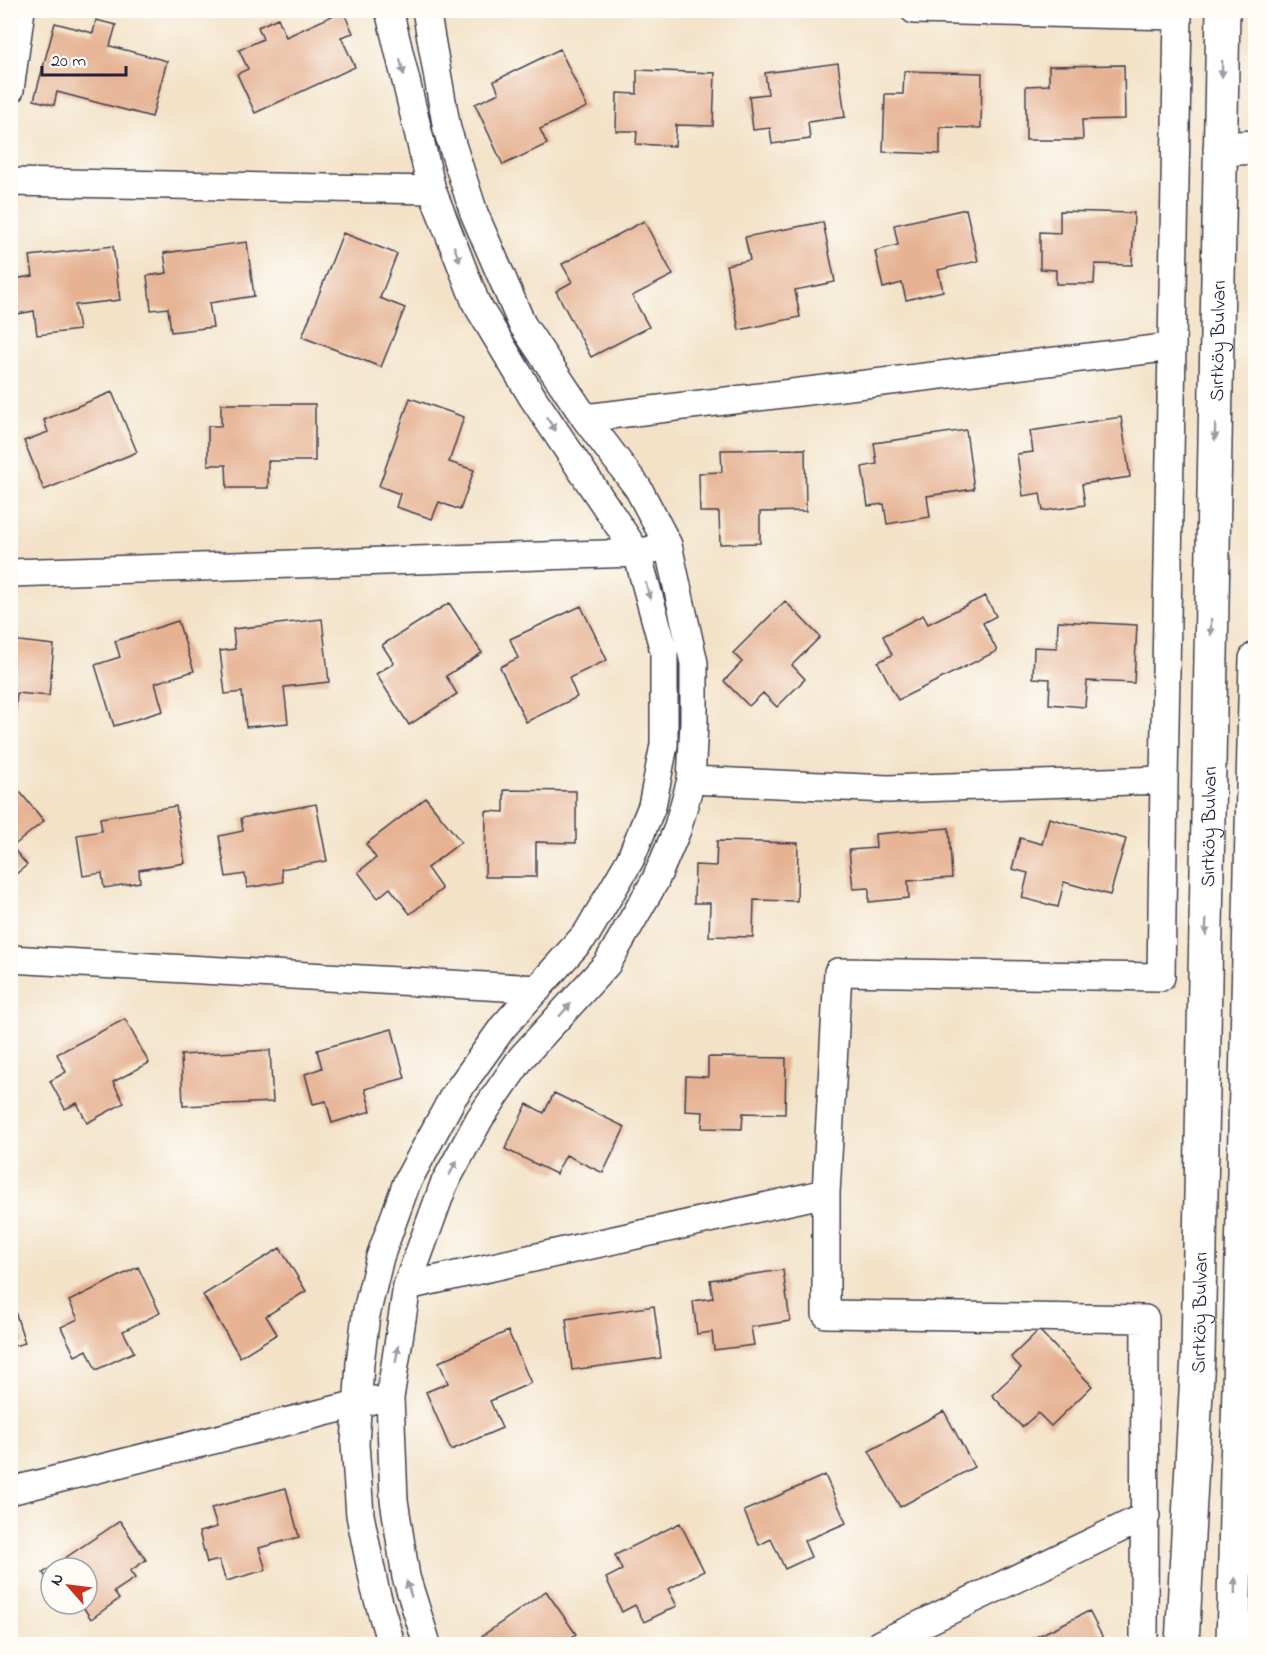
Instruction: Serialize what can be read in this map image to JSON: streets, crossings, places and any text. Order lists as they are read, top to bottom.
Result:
{
  "streets": {
    "main road": ["Sırtköy Bulvarı"]
  },
  "scale_bar": "20 m",
  "north": "top left"
}
